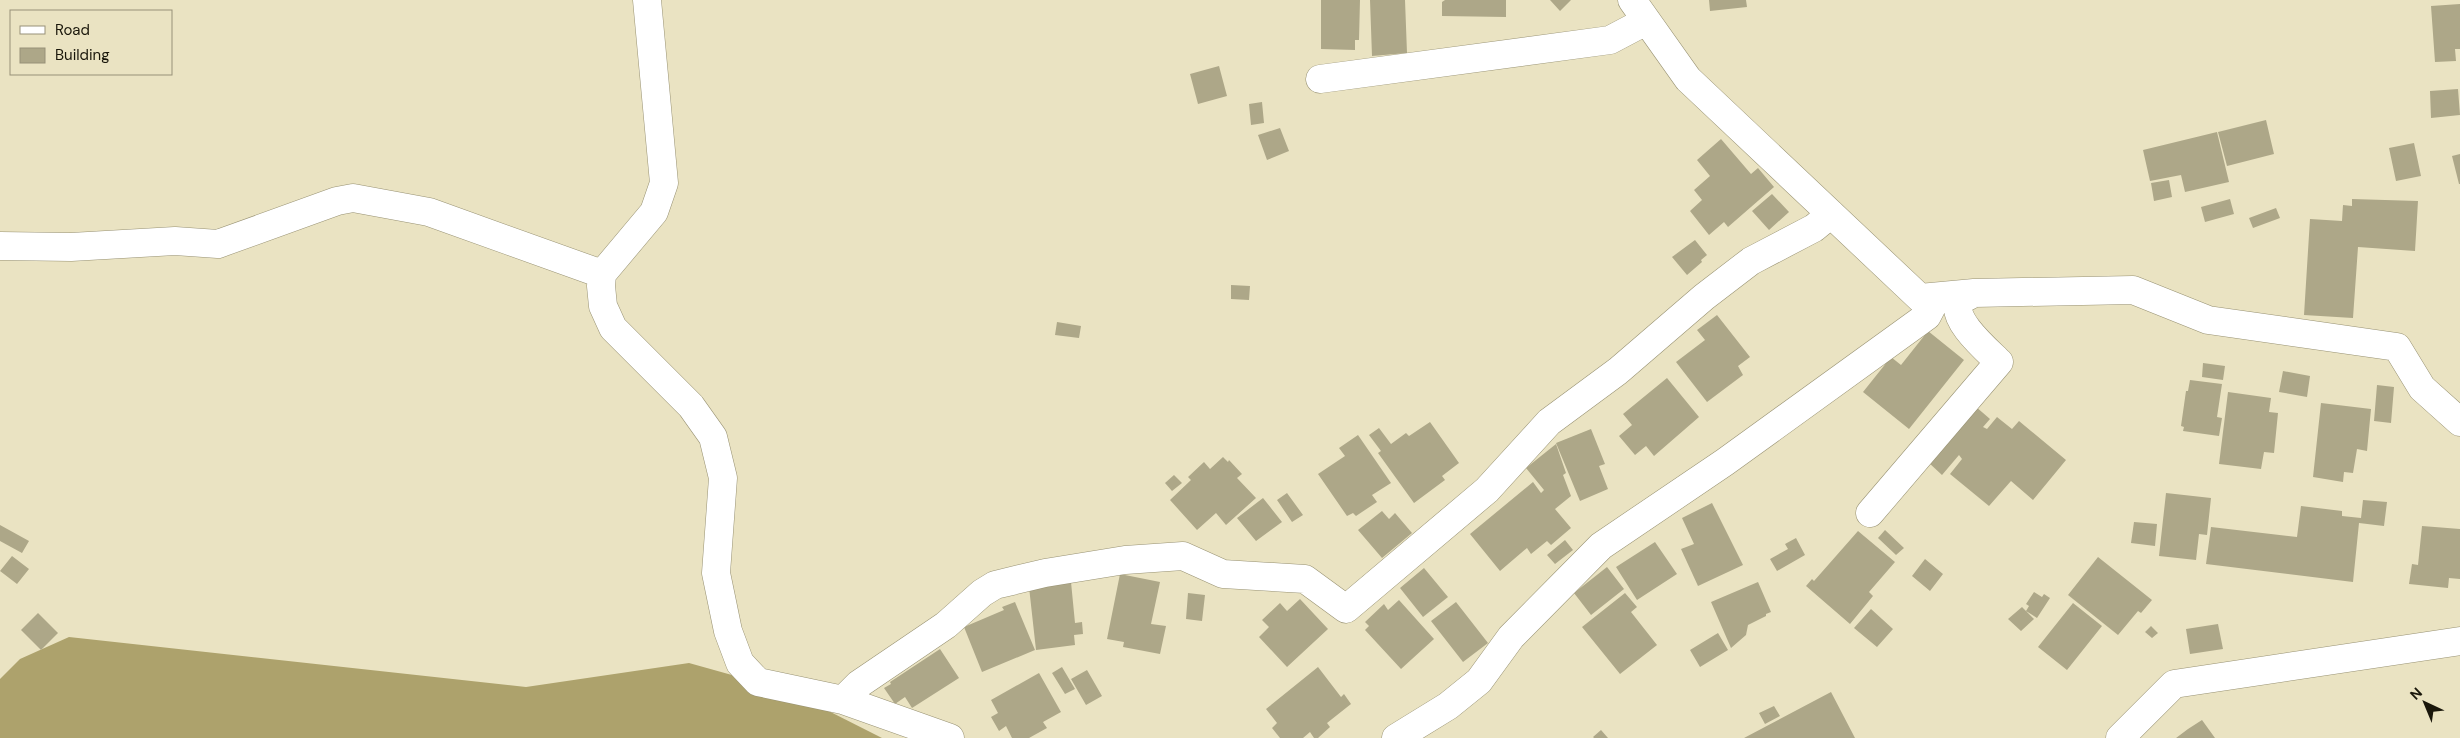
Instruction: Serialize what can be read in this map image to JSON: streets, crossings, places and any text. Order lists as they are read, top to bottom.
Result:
{
  "legend": ["Road", "Building"],
  "north": "top left"
}
